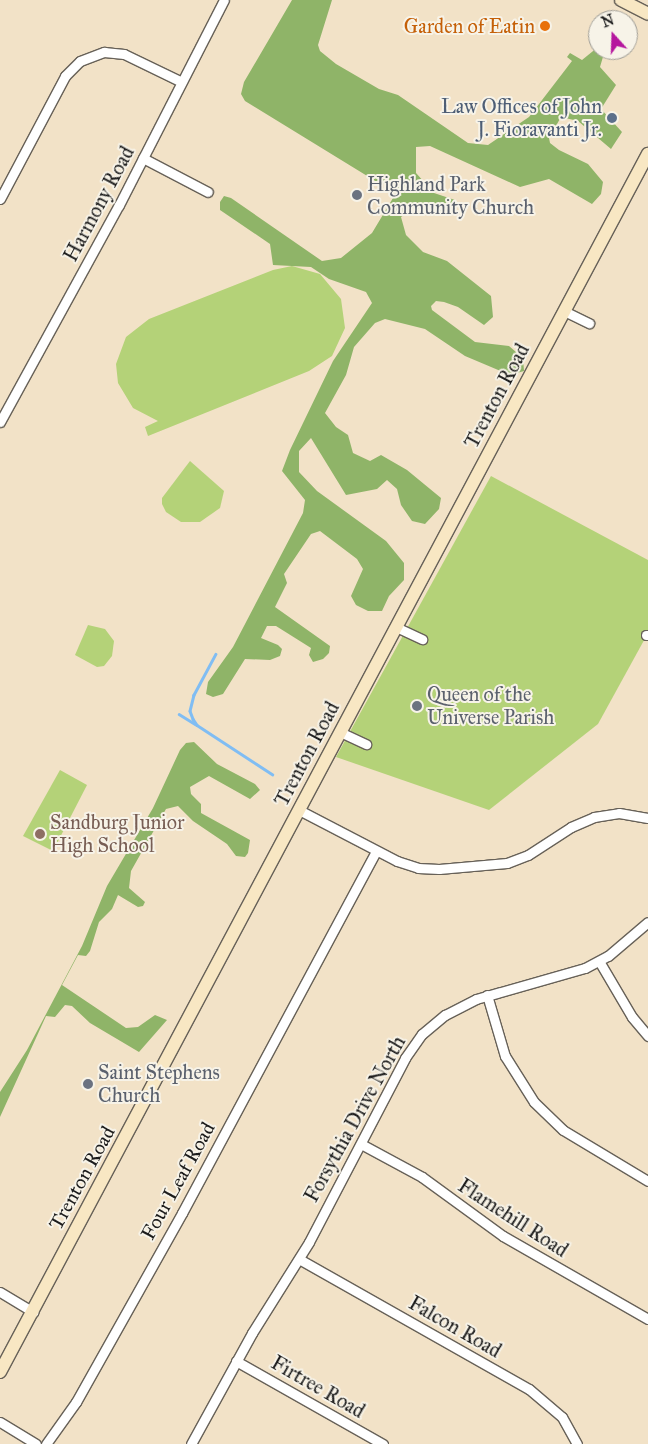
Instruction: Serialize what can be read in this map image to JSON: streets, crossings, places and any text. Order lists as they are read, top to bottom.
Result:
{
  "streets": {
    "main road": ["Trenton Road"],
    "street": [
      "Harmony Road",
      "Forsythia Drive North",
      "Four Leaf Road",
      "Flamehill Road",
      "Falcon Road",
      "Firtree Road"
    ]
  },
  "crossings": [
    ["Forsythia Drive North", "Flamehill Road"],
    ["Forsythia Drive North", "Falcon Road"],
    ["Forsythia Drive North", "Firtree Road"]
  ],
  "places": [
    "Garden of Eatin",
    "Law Offices of John J. Fioravanti Jr.",
    "Highland Park Community Church",
    "Queen of the Universe Parish",
    "Sandburg Junior High School",
    "Saint Stephens Church"
  ],
  "north": "top"
}
